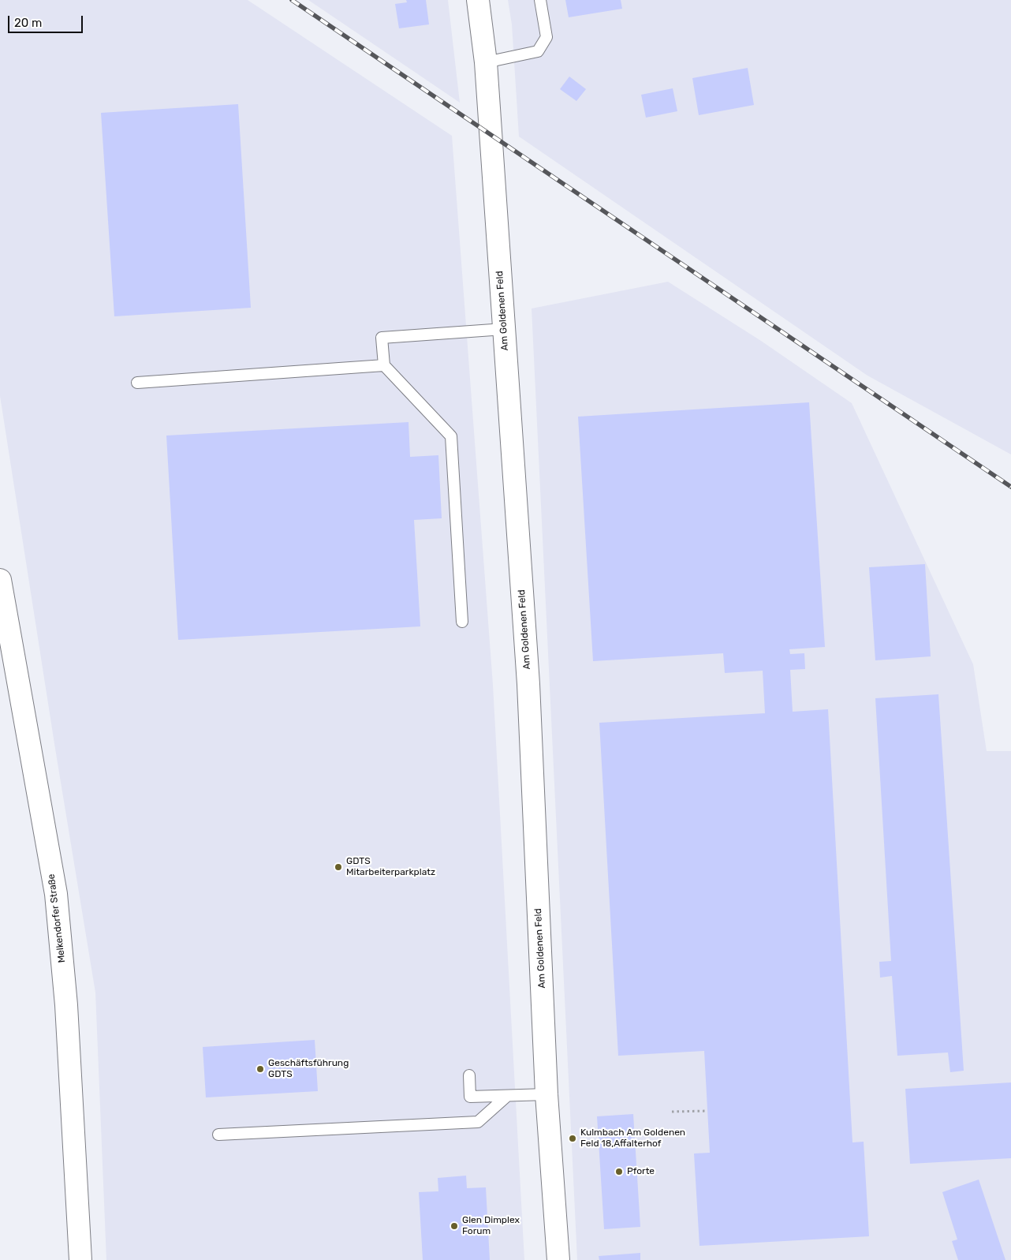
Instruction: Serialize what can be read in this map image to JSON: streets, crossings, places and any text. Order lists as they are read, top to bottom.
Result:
{
  "streets": {
    "street": ["Am Goldenen Feld", "Melkendorfer Straße"]
  },
  "places": [
    "GDTS Mitarbeiterparkplatz",
    "Geschäftsführung GDTS",
    "Kulmbach Am Goldenen Feld 18,Affalterhof",
    "Pforte",
    "Glen Dimplex Forum"
  ],
  "scale_bar": "20 m"
}
